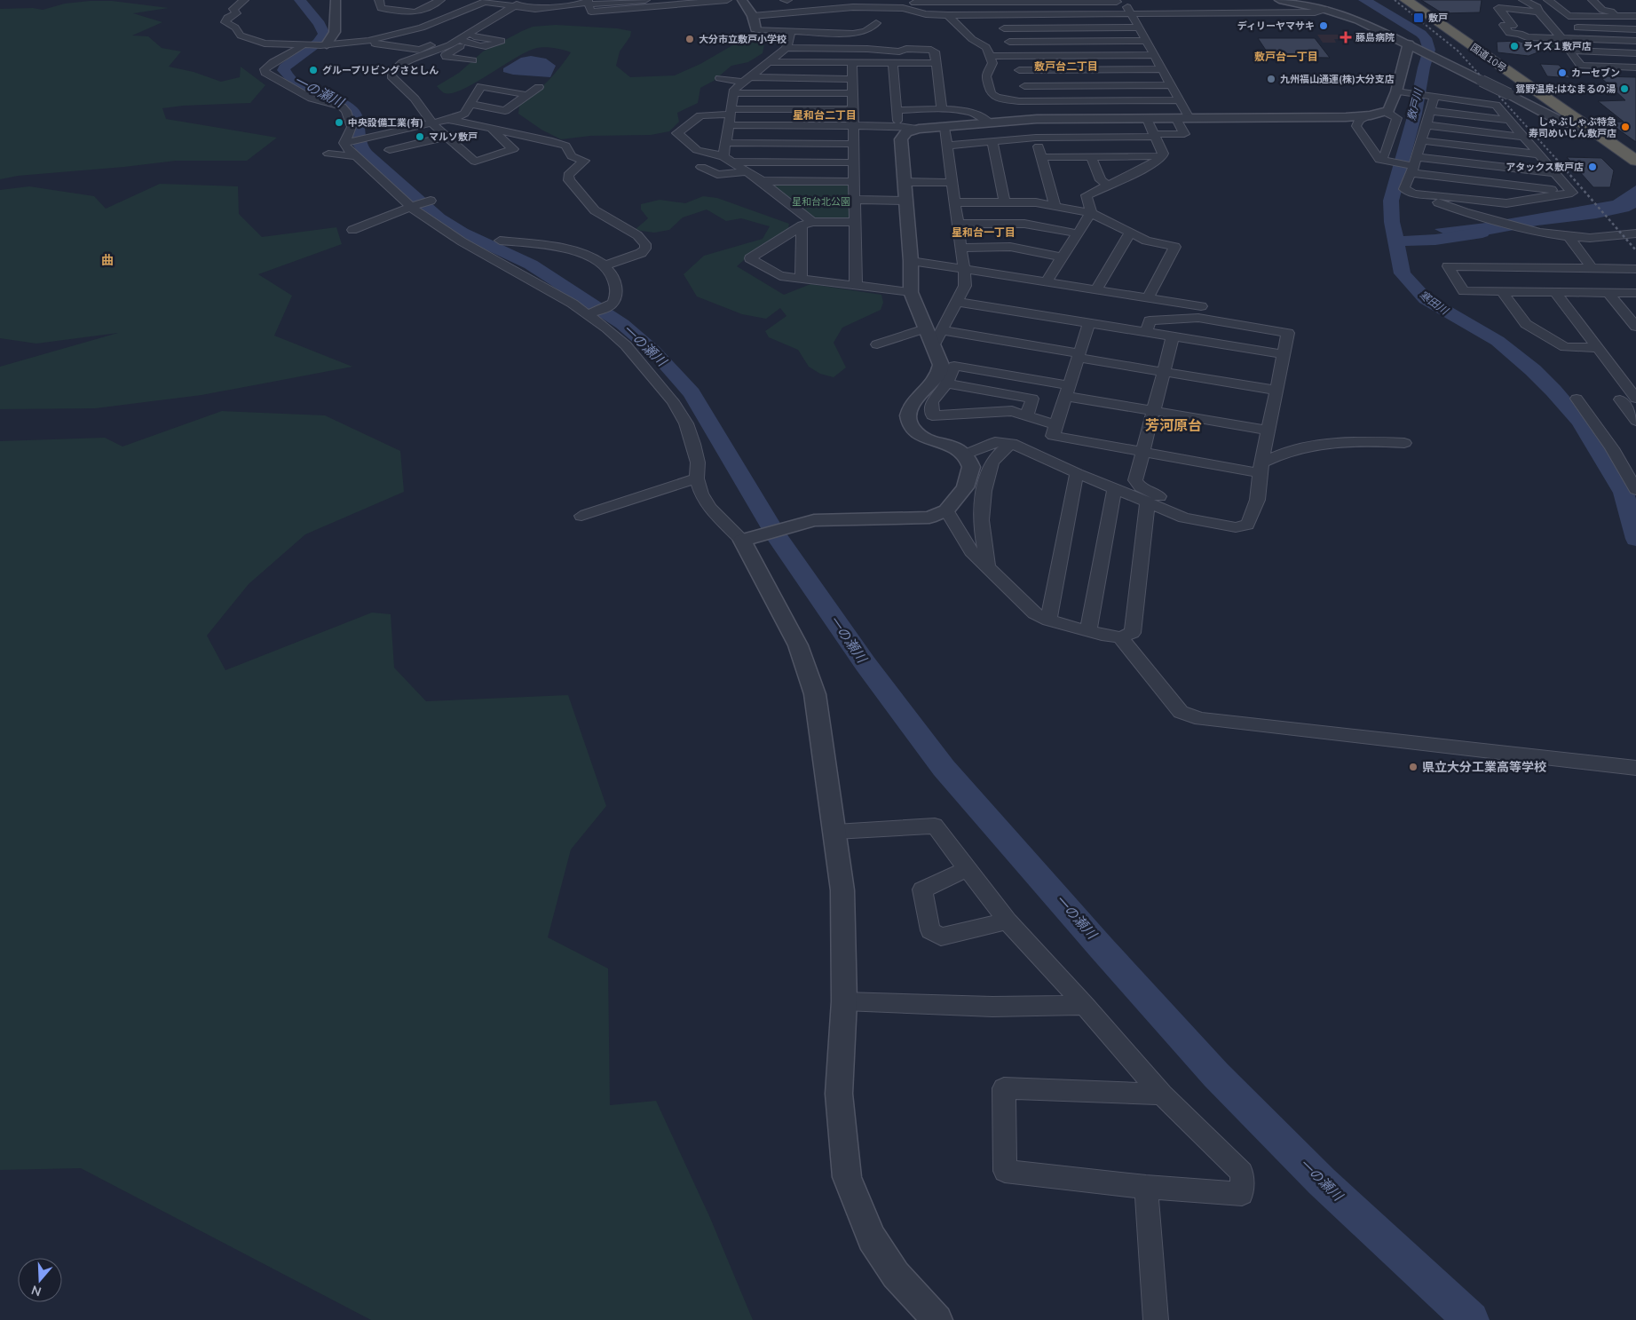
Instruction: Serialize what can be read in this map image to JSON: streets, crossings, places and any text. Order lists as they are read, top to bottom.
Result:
{
  "streets": {
    "highway": ["国道10号"]
  },
  "districts": [
    "敷戸台一丁目",
    "敷戸台二丁目",
    "星和台二丁目",
    "星和台一丁目",
    "曲",
    "芳河原台"
  ],
  "water": ["一の瀬川", "敷戸川", "寒田川"],
  "parks": ["星和台北公園"],
  "places": {
    "transit": ["敷戸"],
    "other": [
      "ディリーヤマサキ",
      "大分市立敷戸小学校",
      "ライズ１敷戸店",
      "グループリビングさとしん",
      "カーセブン",
      "九州福山通運(株)大分支店",
      "鴛野温泉;はなまるの湯",
      "中央設備工業(有)",
      "しゃぶしゃぶ特急 寿司めいじん敷戸店",
      "マルソ敷戸",
      "アタックス敷戸店",
      "県立大分工業高等学校"
    ],
    "health": ["藤島病院"]
  },
  "north": "bottom"
}
